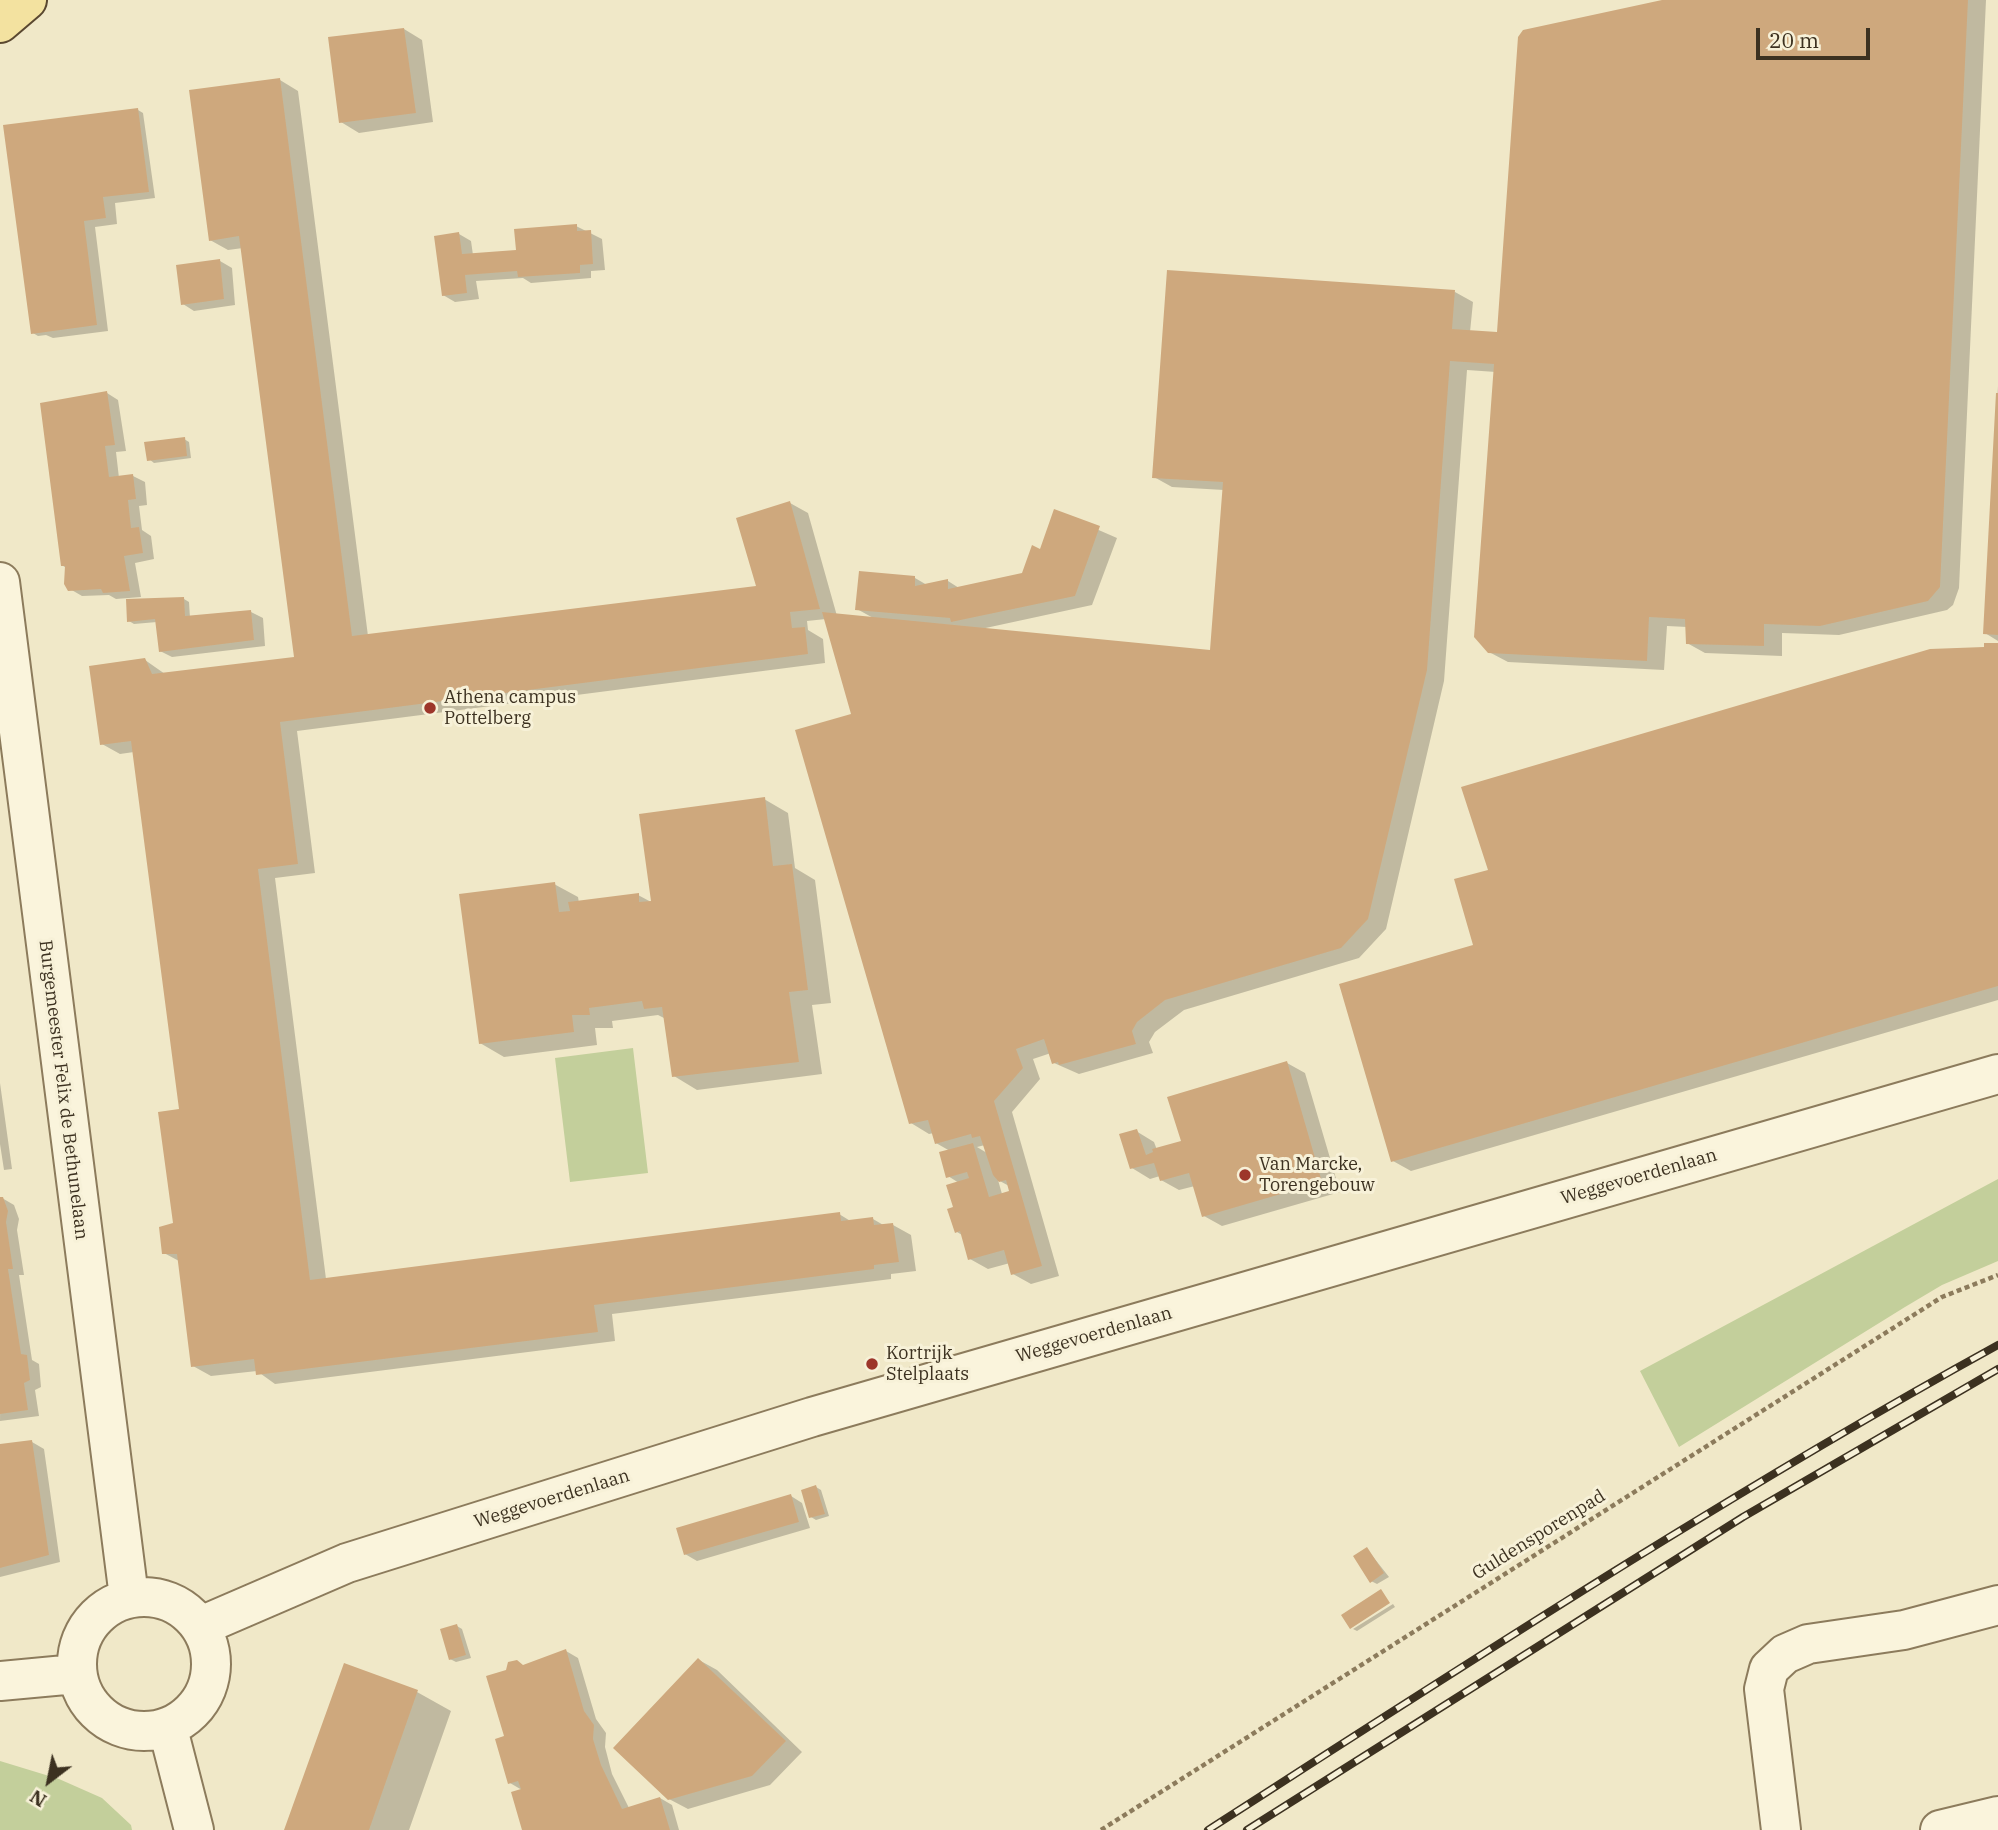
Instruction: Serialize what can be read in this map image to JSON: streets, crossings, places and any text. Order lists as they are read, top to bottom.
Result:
{
  "streets": {
    "street": ["Burgemeester Felix de Bethunelaan", "Weggevoerdenlaan"],
    "path": ["Guldensporenpad"]
  },
  "crossings": [
    ["Burgemeester Felix de Bethunelaan", "Weggevoerdenlaan"]
  ],
  "places": ["Athena campus Pottelberg", "Van Marcke, Torengebouw", "Kortrijk Stelplaats"],
  "scale_bar": "20 m",
  "north": "bottom left"
}
